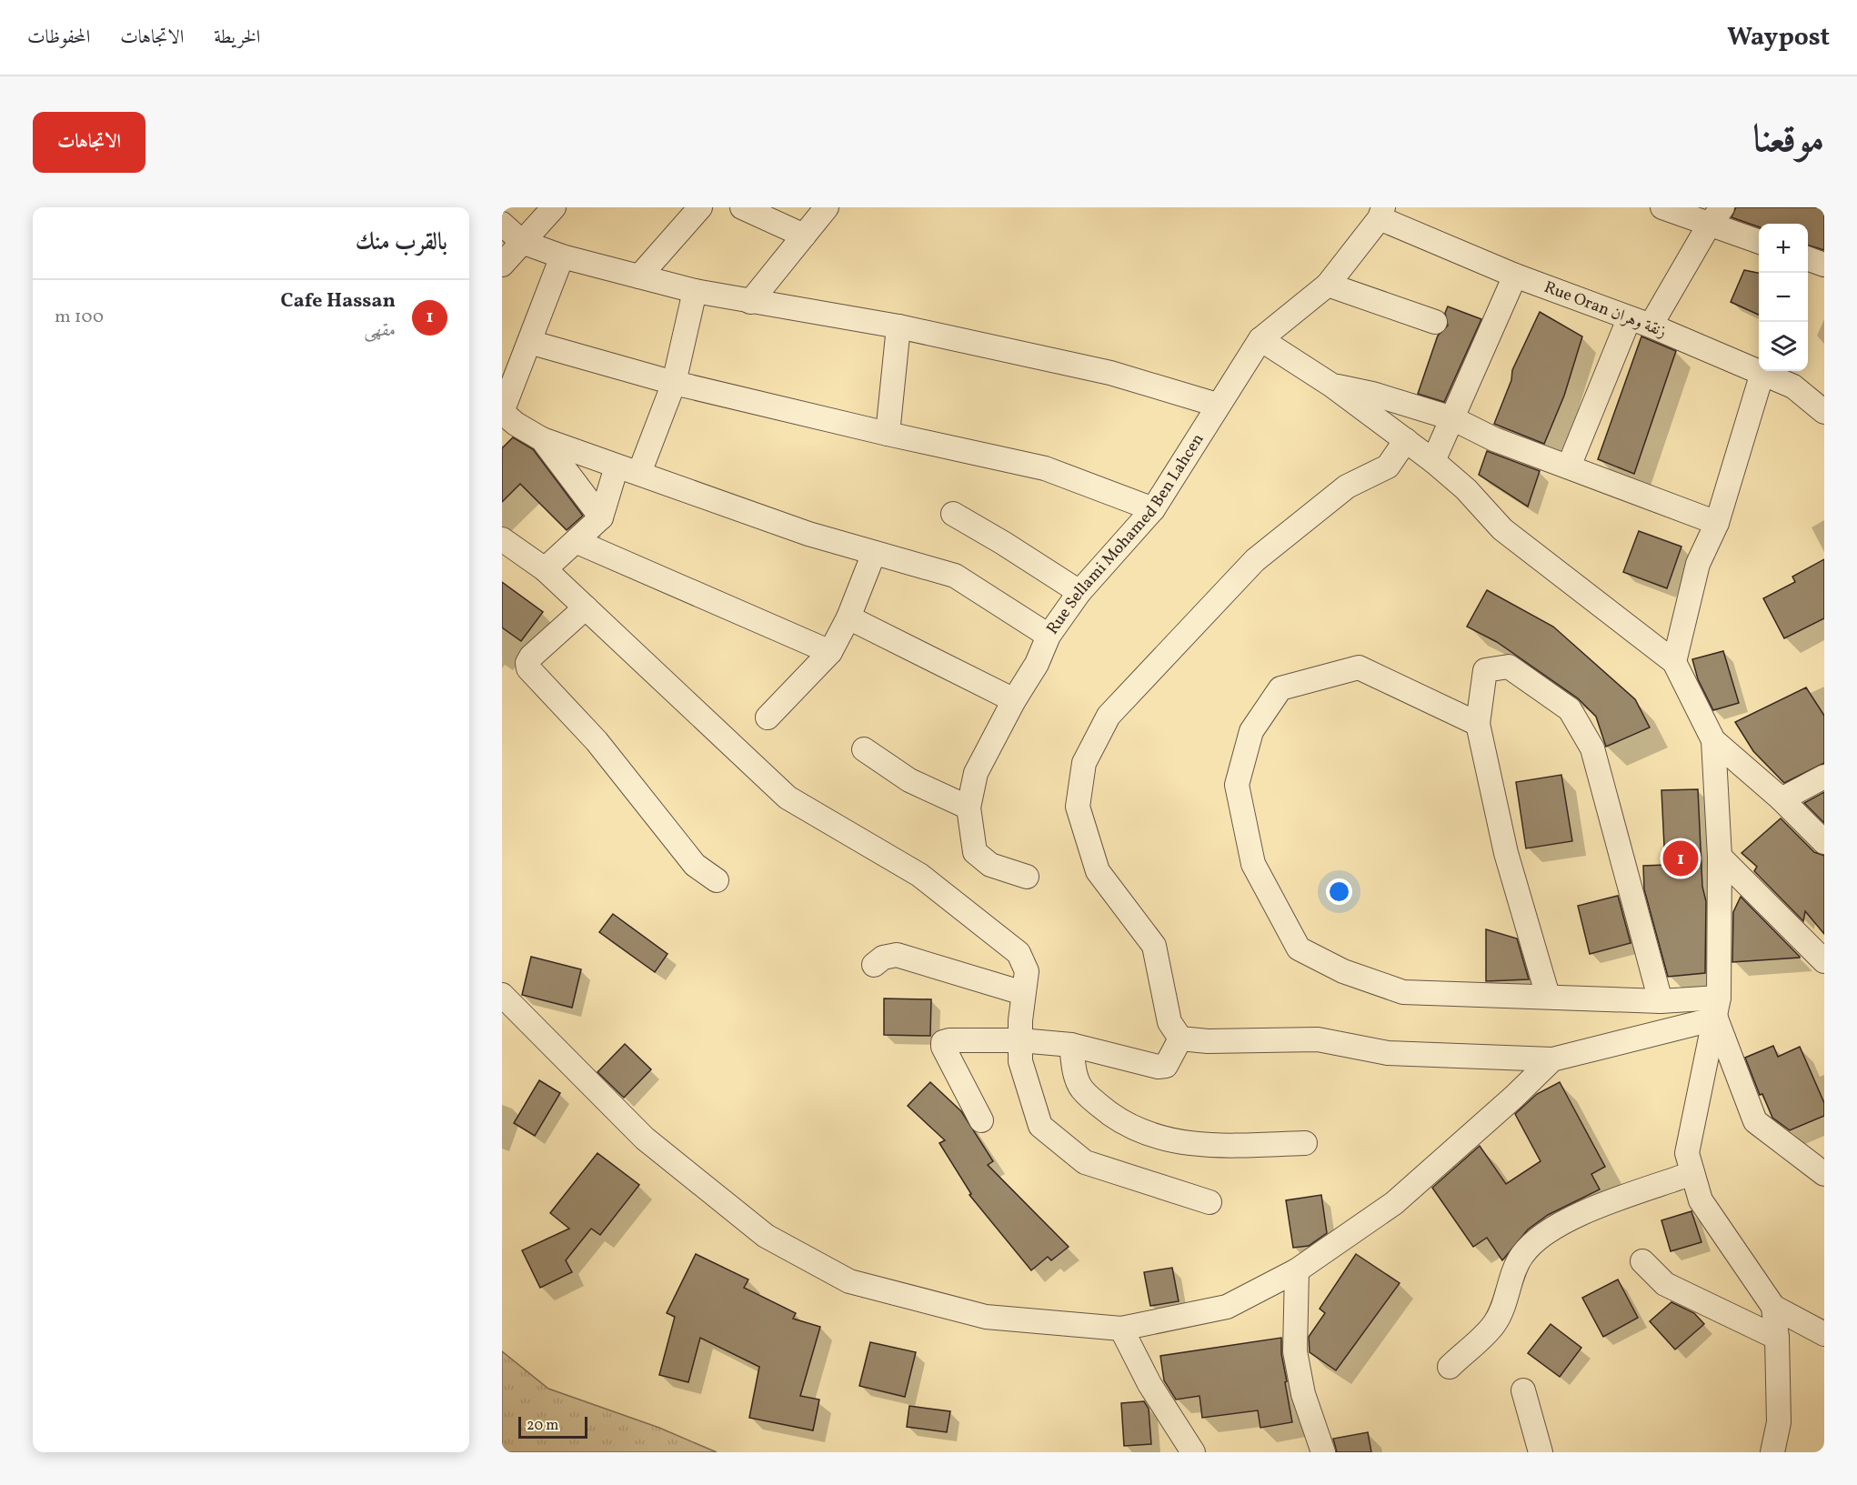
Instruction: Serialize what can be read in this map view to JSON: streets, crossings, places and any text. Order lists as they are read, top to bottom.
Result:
{
  "streets": {
    "street": ["Rue Oran زنقة وهران", "Rue Sellami Mohamed Ben Lahcen"]
  },
  "crossings": [
    ["Rue Oran زنقة وهران", "Rue Sellami Mohamed Ben Lahcen"]
  ],
  "scale_bar": "20 m",
  "page": {
    "header": "Waypost",
    "nav": ["الخريطة", "الاتجاهات", "المحفوظات"],
    "title": "موقعنا",
    "buttons": "الاتجاهات",
    "heading": "بالقرب منك",
    "map_buttons": ["+", "−"],
    "list": [
      {
        "mark": "1",
        "name": "Cafe Hassan",
        "note": "مقهى",
        "value": "100 m"
      }
    ],
    "pins": "1",
    "scale": "20 m"
  }
}
